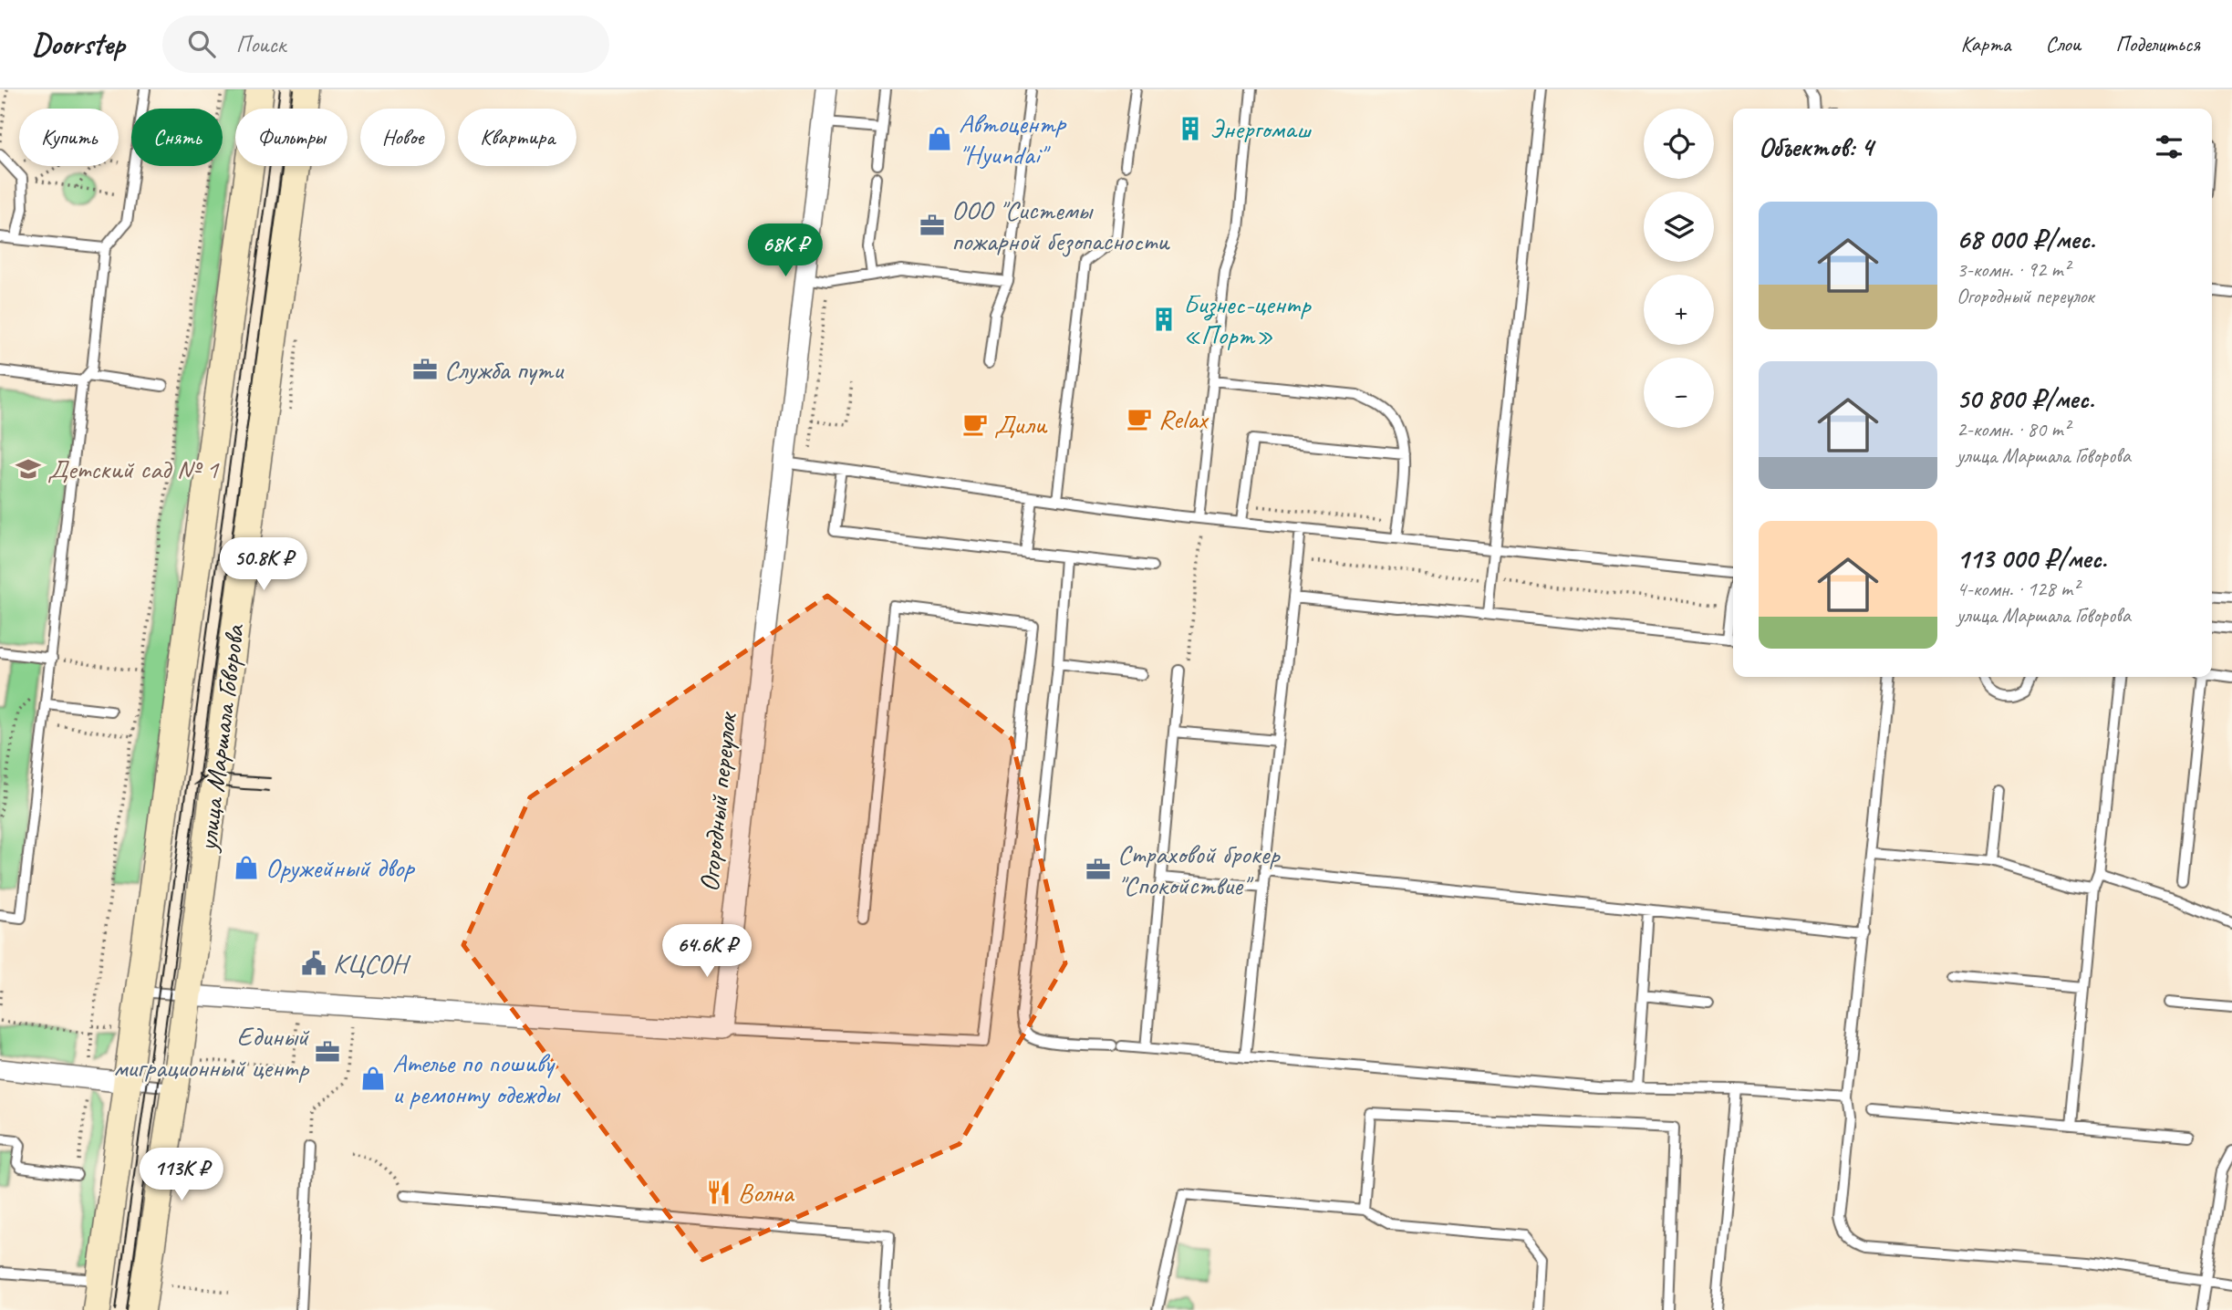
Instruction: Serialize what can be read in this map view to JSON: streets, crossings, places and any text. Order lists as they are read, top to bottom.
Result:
{
  "streets": {
    "main road": ["улица Маршала Говорова"],
    "street": ["Огородный переулок"]
  },
  "places": {
    "building": ["Энергомаш", "Бизнес-центр «Порт»"],
    "shop": ["Автоцентр \"Hyundai\"", "Оружейный двор", "Ателье по пошиву и ремонту одежды"],
    "office": [
      "ООО \"Системы пожарной безопасности",
      "Служба пути",
      "Страховой брокер \"Спокойствие\"",
      "Единый миграционный центр"
    ],
    "cafe": ["Relax", "Дили"],
    "school or university": ["Детский сад № 1"],
    "public building": ["КЦСОН"],
    "restaurant": ["Волна"]
  },
  "page": {
    "header": "Doorstep",
    "search": "Поиск",
    "nav": ["Карта", "Слои", "Поделиться"],
    "map_buttons": ["+", "−"],
    "chip": [
      "Купить",
      "Снять",
      "Фильтры",
      "Новое",
      "Квартира"
    ],
    "heading": "Объектов: 4",
    "list": [
      {
        "name": "68 000 ₽/мес.",
        "note": "3-комн. · 92 m² · Огородный переулок"
      },
      {
        "name": "50 800 ₽/мес.",
        "note": "2-комн. · 80 m² · улица Маршала Говорова"
      },
      {
        "name": "113 000 ₽/мес.",
        "note": "4-комн. · 128 m² · улица Маршала Говорова"
      }
    ],
    "price": [
      "68K ₽",
      "50.8K ₽",
      "64.6K ₽",
      "113K ₽"
    ]
  }
}
